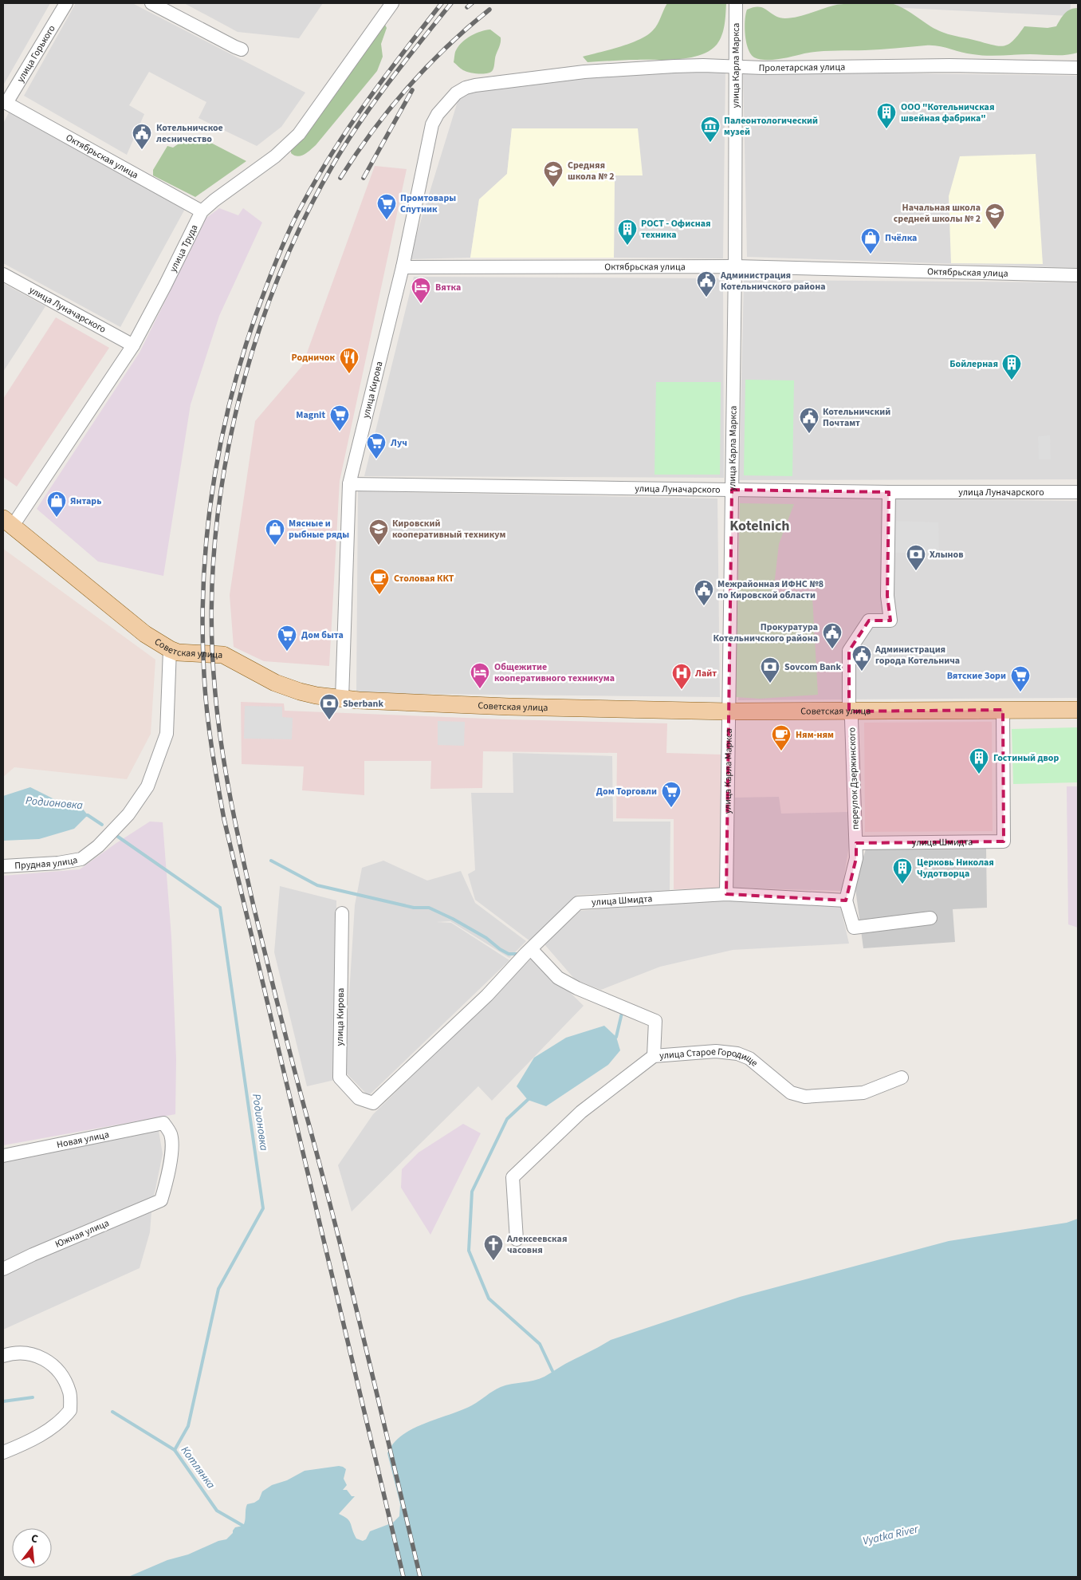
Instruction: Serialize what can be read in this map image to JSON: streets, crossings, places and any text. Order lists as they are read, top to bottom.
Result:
{
  "streets": {
    "main road": ["Советская улица"],
    "street": [
      "улица Горького",
      "улица Карла Маркса",
      "Пролетарская улица",
      "Октябрьская улица",
      "улица Труда",
      "улица Луначарского",
      "улица Кирова",
      "переулок Дзержинского",
      "улица Шмидта",
      "Прудная улица",
      "улица Старое Городище",
      "Новая улица",
      "Южная улица"
    ]
  },
  "crossings": [
    ["улица Горького", "Октябрьская улица"],
    ["улица Карла Маркса", "Пролетарская улица"],
    ["улица Карла Маркса", "Октябрьская улица"],
    ["улица Карла Маркса", "улица Луначарского"],
    ["улица Карла Маркса", "Советская улица"],
    ["улица Карла Маркса", "улица Шмидта"],
    ["Пролетарская улица", "улица Кирова"],
    ["Октябрьская улица", "улица Труда"],
    ["Октябрьская улица", "улица Кирова"],
    ["улица Труда", "улица Луначарского"],
    ["улица Труда", "Советская улица"],
    ["улица Луначарского", "улица Кирова"],
    ["улица Луначарского", "переулок Дзержинского"],
    ["улица Кирова", "Советская улица"],
    ["улица Кирова", "улица Шмидта"],
    ["Советская улица", "переулок Дзержинского"],
    ["Советская улица", "улица Шмидта"],
    ["Советская улица", "Прудная улица"],
    ["переулок Дзержинского", "улица Шмидта"],
    ["Новая улица", "Южная улица"]
  ],
  "districts": ["Kotelnich"],
  "water": ["Родионовка", "Котлянка", "Vyatka River"],
  "places": {
    "building": [
      "ООО \"Котельничская швейная фабрика\"",
      "РОСТ - Офисная техника",
      "Бойлерная",
      "Гостиный двор",
      "Церковь Николая Чудотворца"
    ],
    "museum": ["Палеонтологический музей"],
    "public building": [
      "Котельничское лесничество",
      "Администрация Котельничского района",
      "Котельничский Почтамт",
      "Межрайонная ИФНС №8 по Кировской области",
      "Прокуратура Котельничского района",
      "Администрация города Котельнича"
    ],
    "school or university": ["Средняя школа № 2", "Начальная школа средней школы № 2", "Кировский кооперативный техникум"],
    "supermarket": [
      "Промтовары Спутник",
      "Magnit",
      "Луч",
      "Дом быта",
      "Вятские Зори",
      "Дом Торговли"
    ],
    "shop": ["Пчёлка", "Янтарь", "Мясные и рыбные ряды"],
    "hotel": ["Вятка", "Общежитие кооперативного техникума"],
    "restaurant": ["Родничок"],
    "bank": ["Хлынов", "Sovcom Bank", "Sberbank"],
    "cafe": ["Столовая ККТ", "Ням-ням"],
    "hospital": ["Лайт"],
    "church": ["Алексеевская часовня"]
  },
  "north": "top"
}
